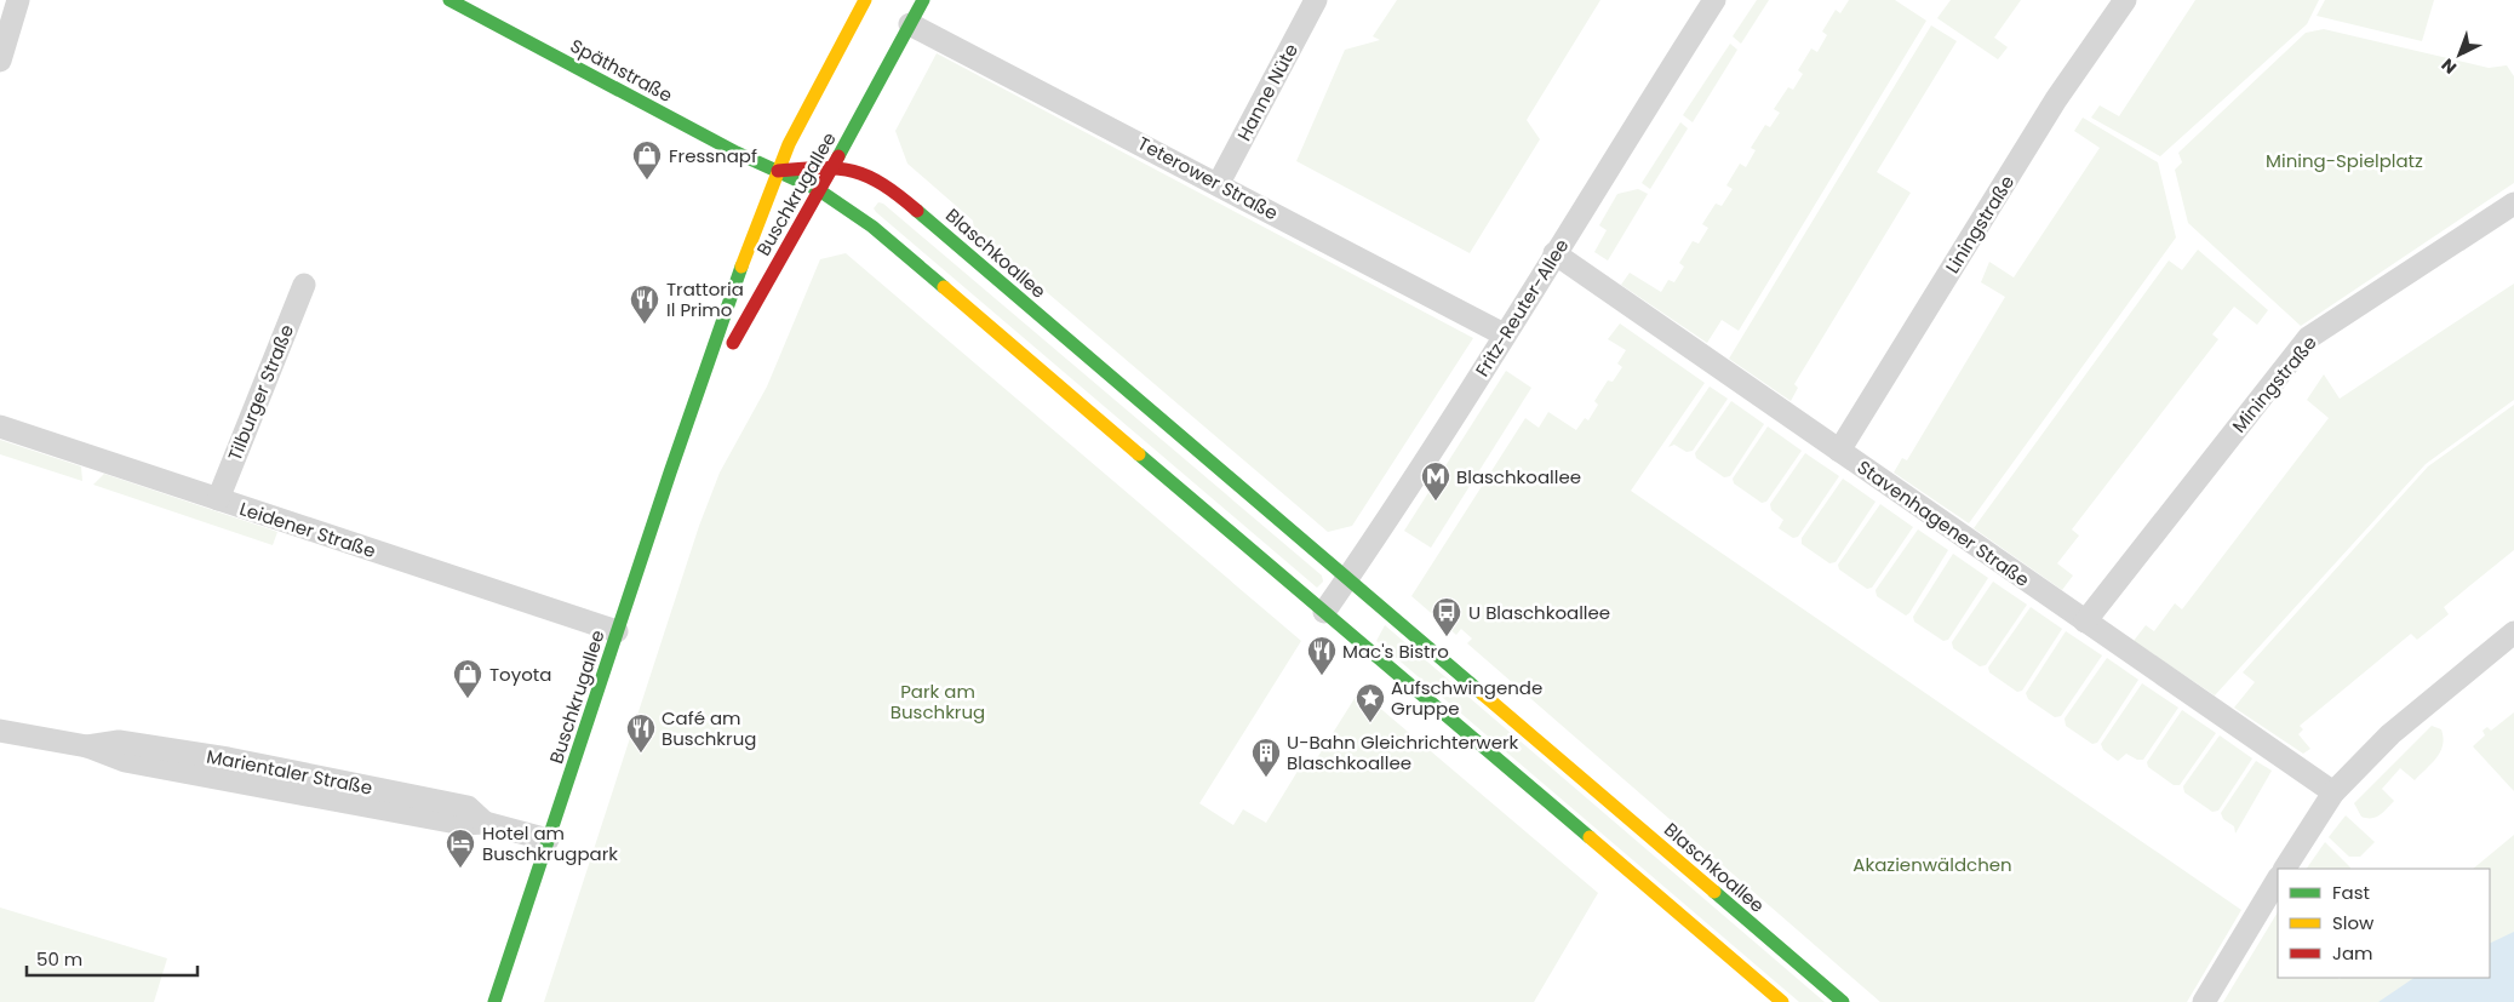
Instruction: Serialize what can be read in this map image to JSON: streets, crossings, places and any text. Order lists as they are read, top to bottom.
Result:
{
  "streets": {
    "main road": ["Späthstraße", "Buschkrugallee", "Blaschkoallee"],
    "street": [
      "Hanne Nüte",
      "Teterower Straße",
      "Liningstraße",
      "Fritz-Reuter-Allee",
      "Miningstraße",
      "Tilburger Straße",
      "Stavenhagener Straße",
      "Leidener Straße",
      "Marientaler Straße"
    ]
  },
  "crossings": [
    ["Späthstraße", "Buschkrugallee"],
    ["Späthstraße", "Blaschkoallee"],
    ["Hanne Nüte", "Teterower Straße"],
    ["Teterower Straße", "Buschkrugallee"],
    ["Teterower Straße", "Fritz-Reuter-Allee"],
    ["Buschkrugallee", "Blaschkoallee"],
    ["Buschkrugallee", "Leidener Straße"],
    ["Buschkrugallee", "Marientaler Straße"],
    ["Liningstraße", "Stavenhagener Straße"],
    ["Blaschkoallee", "Fritz-Reuter-Allee"],
    ["Fritz-Reuter-Allee", "Stavenhagener Straße"],
    ["Miningstraße", "Stavenhagener Straße"],
    ["Tilburger Straße", "Leidener Straße"]
  ],
  "parks": ["Mining-Spielplatz", "Park am Buschkrug", "Akazienwäldchen"],
  "places": {
    "shop": ["Fressnapf", "Toyota"],
    "restaurant": ["Trattoria Il Primo", "Mac's Bistro", "Café am Buschkrug"],
    "metro station": ["Blaschkoallee"],
    "bus stop": ["U Blaschkoallee"],
    "place": ["Aufschwingende Gruppe"],
    "building": ["U-Bahn Gleichrichterwerk Blaschkoallee"],
    "hotel": ["Hotel am Buschkrugpark"]
  },
  "legend": ["Fast", "Slow", "Jam"],
  "scale_bar": "50 m",
  "north": "bottom left"
}
